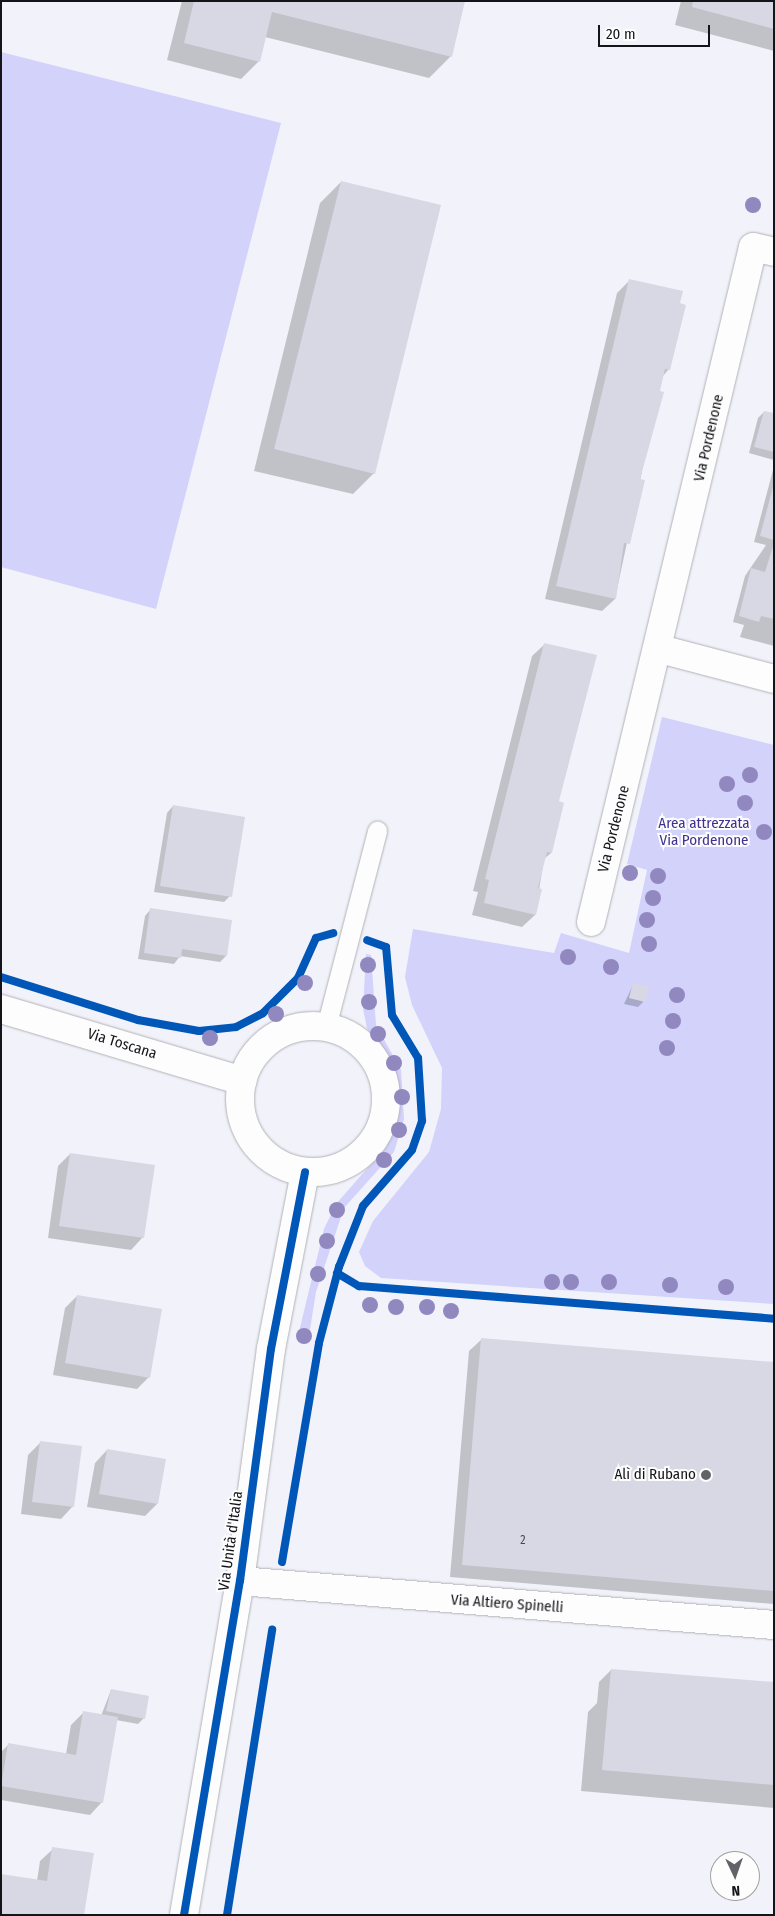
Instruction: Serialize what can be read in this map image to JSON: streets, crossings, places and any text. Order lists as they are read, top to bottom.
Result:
{
  "streets": {
    "street": [
      "Via Pordenone",
      "Via Toscana",
      "Via Unità d'Italia",
      "Via Altiero Spinelli"
    ]
  },
  "crossings": [
    ["Via Toscana", "Via Unità d'Italia"],
    ["Via Unità d'Italia", "Via Altiero Spinelli"]
  ],
  "parks": ["Area attrezzata Via Pordenone"],
  "places": ["Alì di Rubano"],
  "house_numbers": ["2"],
  "scale_bar": "20 m",
  "north": "bottom"
}
